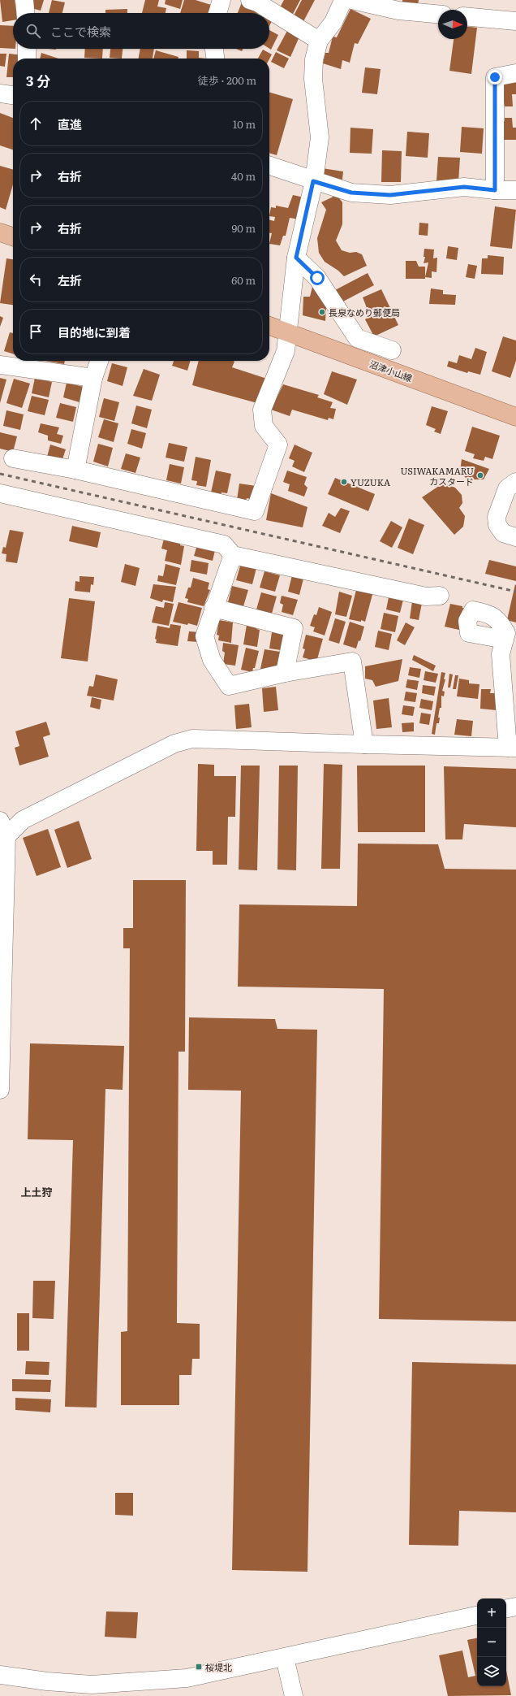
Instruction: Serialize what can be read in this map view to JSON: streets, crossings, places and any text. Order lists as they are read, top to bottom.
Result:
{
  "streets": {
    "main road": ["沼津小山線"]
  },
  "districts": ["上土狩"],
  "places": {
    "other": ["長泉なめり郵便局", "USIWAKAMARU カスタード", "YUZUKA"],
    "transit": ["桜堤北"]
  },
  "north": "right",
  "page": {
    "search": "ここで検索",
    "heading": ["3 分", "徒歩 · 200 m"],
    "list": [
      ["直進", "10 m"],
      ["右折", "40 m"],
      ["右折", "90 m"],
      ["左折", "60 m"],
      "目的地に到着"
    ],
    "map_buttons": ["+", "−"]
  }
}
